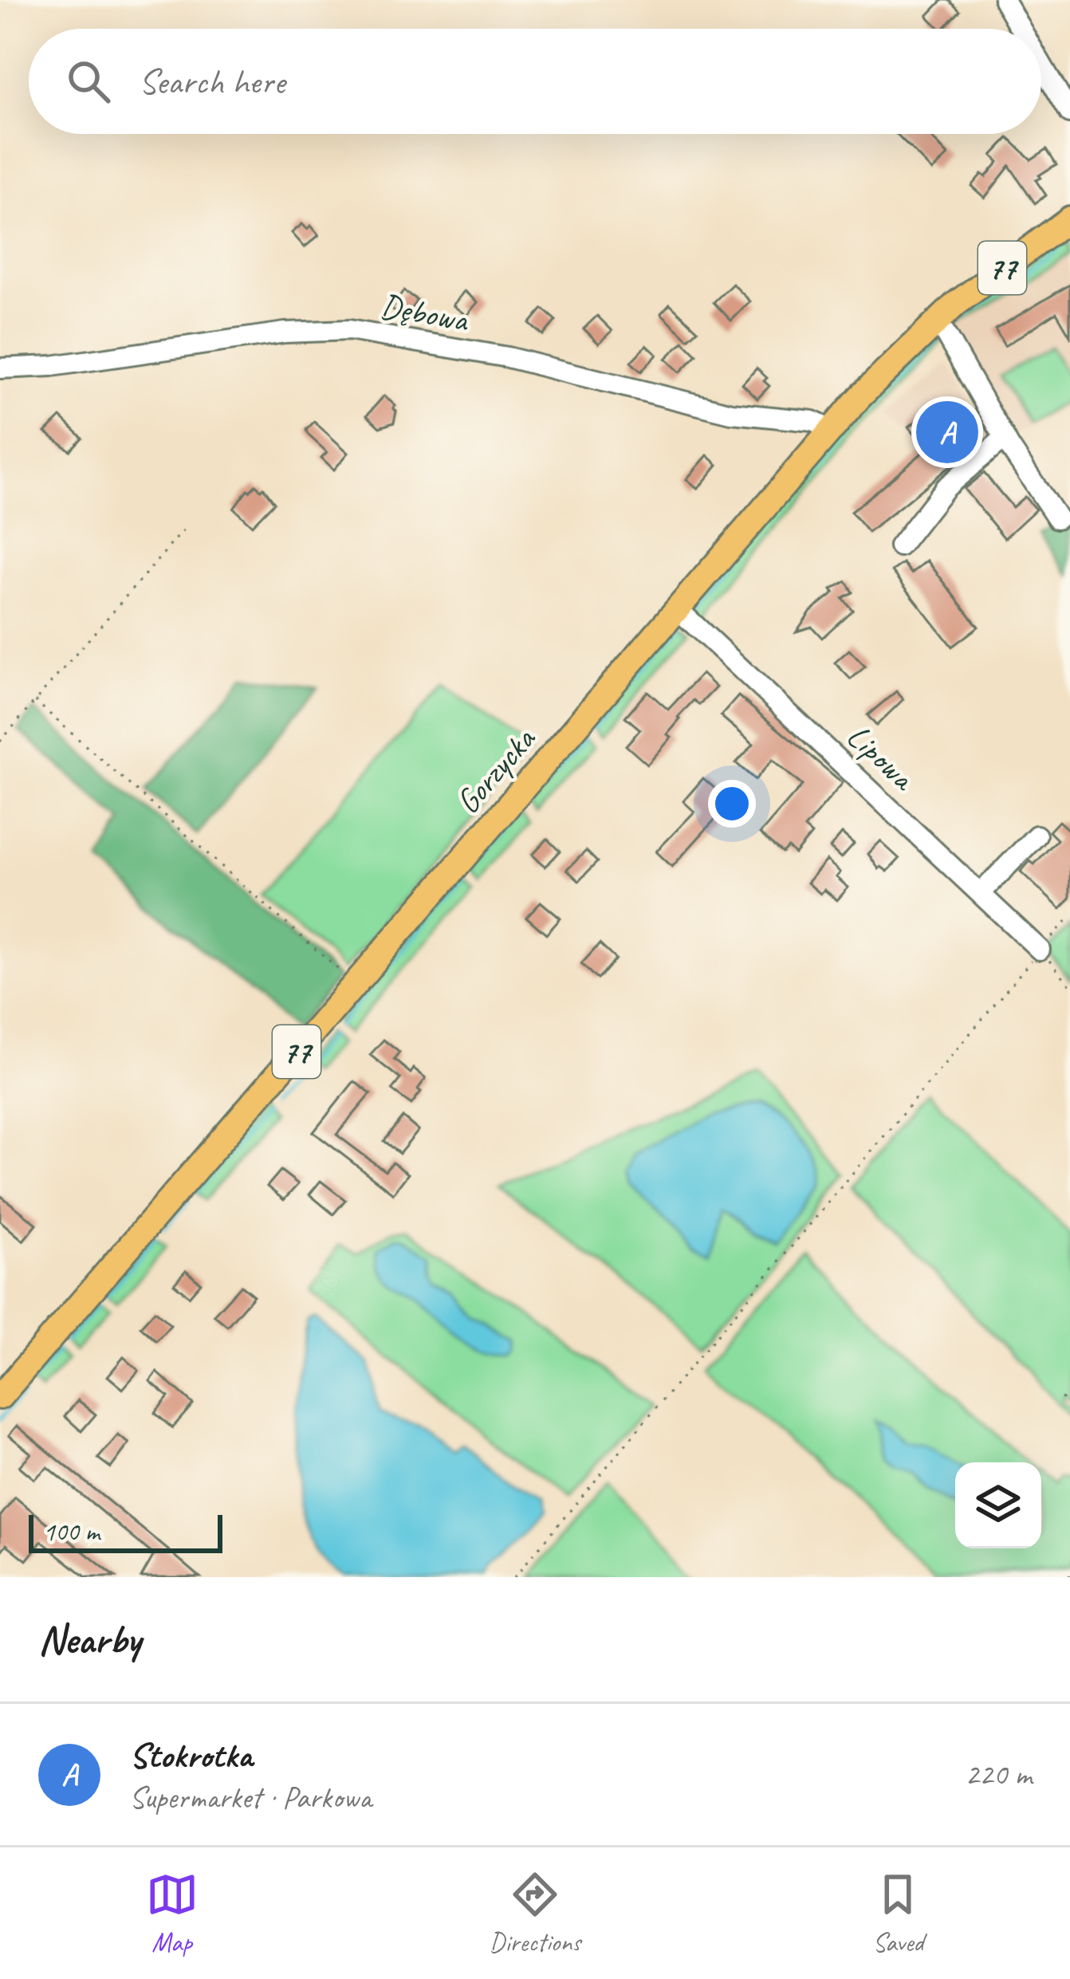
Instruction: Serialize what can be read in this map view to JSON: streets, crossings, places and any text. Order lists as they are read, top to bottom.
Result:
{
  "streets": {
    "main road": ["77", "Gorzycka"],
    "street": ["Dębowa", "Lipowa"]
  },
  "crossings": [
    ["Dębowa", "Gorzycka"],
    ["Lipowa", "Gorzycka"]
  ],
  "scale_bar": "100 m",
  "page": {
    "search": "Search here",
    "pins": "A",
    "scale": "100 m",
    "heading": "Nearby",
    "list": [
      {
        "mark": "A",
        "name": "Stokrotka",
        "note": "Supermarket · Parkowa",
        "value": "220 m"
      }
    ],
    "nav": ["Map", "Directions", "Saved"]
  }
}
